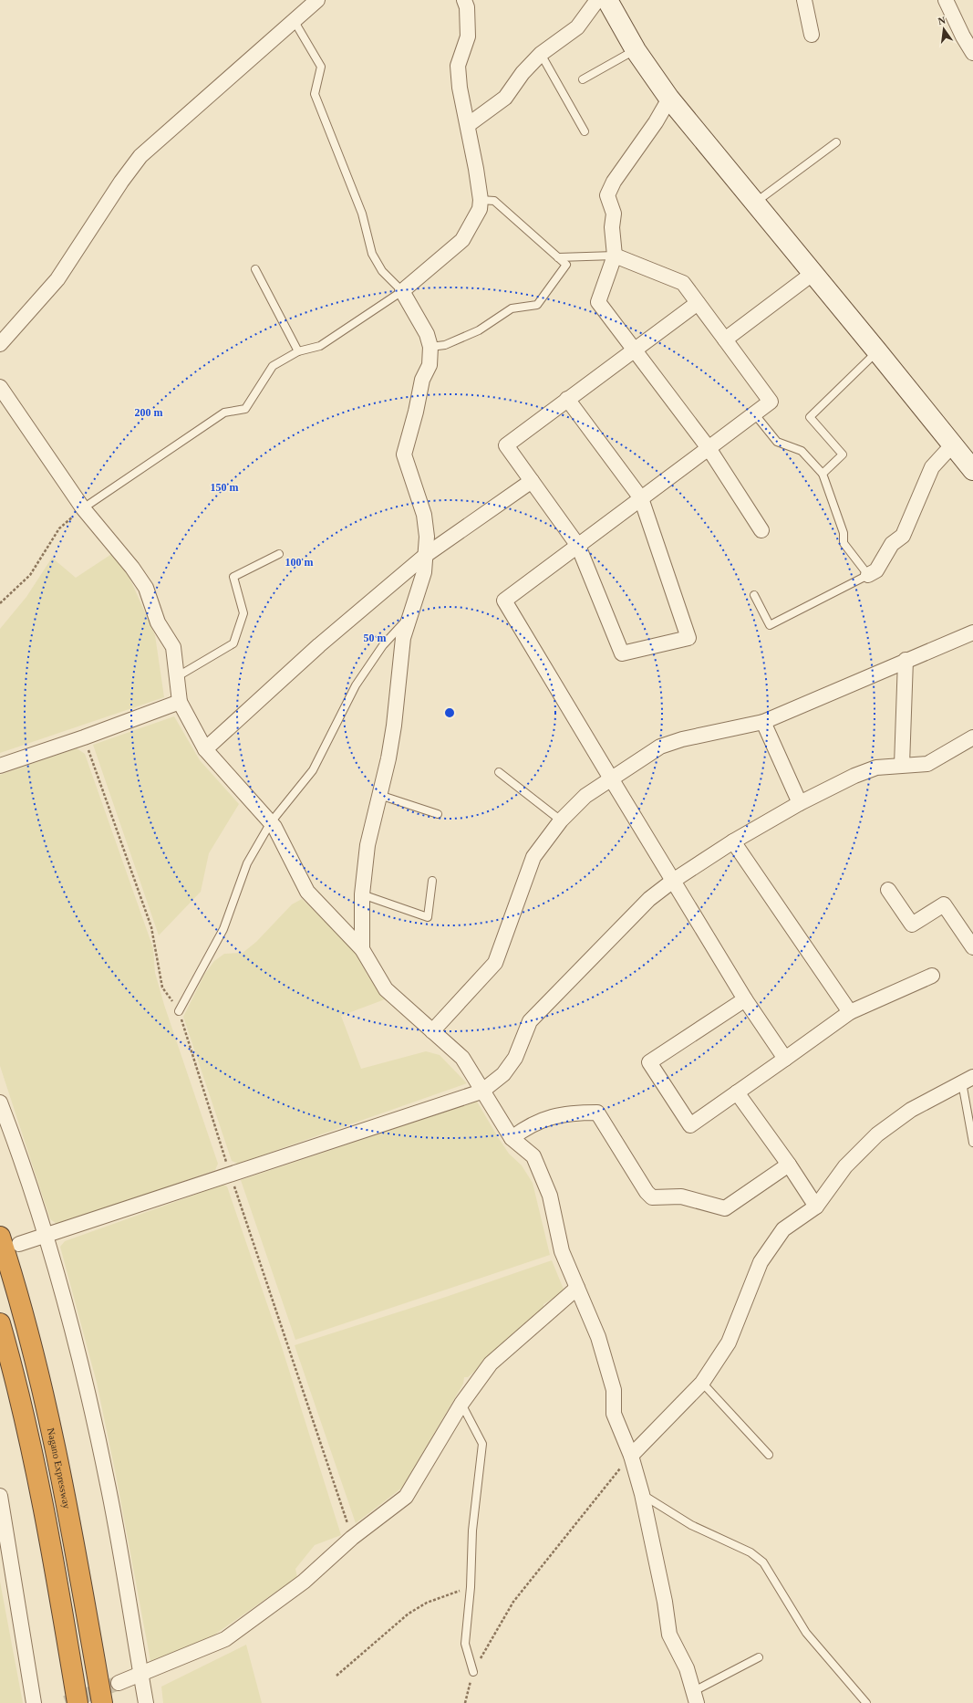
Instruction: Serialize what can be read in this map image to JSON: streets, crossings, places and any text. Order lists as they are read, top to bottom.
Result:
{
  "streets": {
    "highway": ["Nagano Expressway"]
  },
  "north": "top",
  "rings": [
    "200 m",
    "150 m",
    "100 m",
    "50 m"
  ]
}
